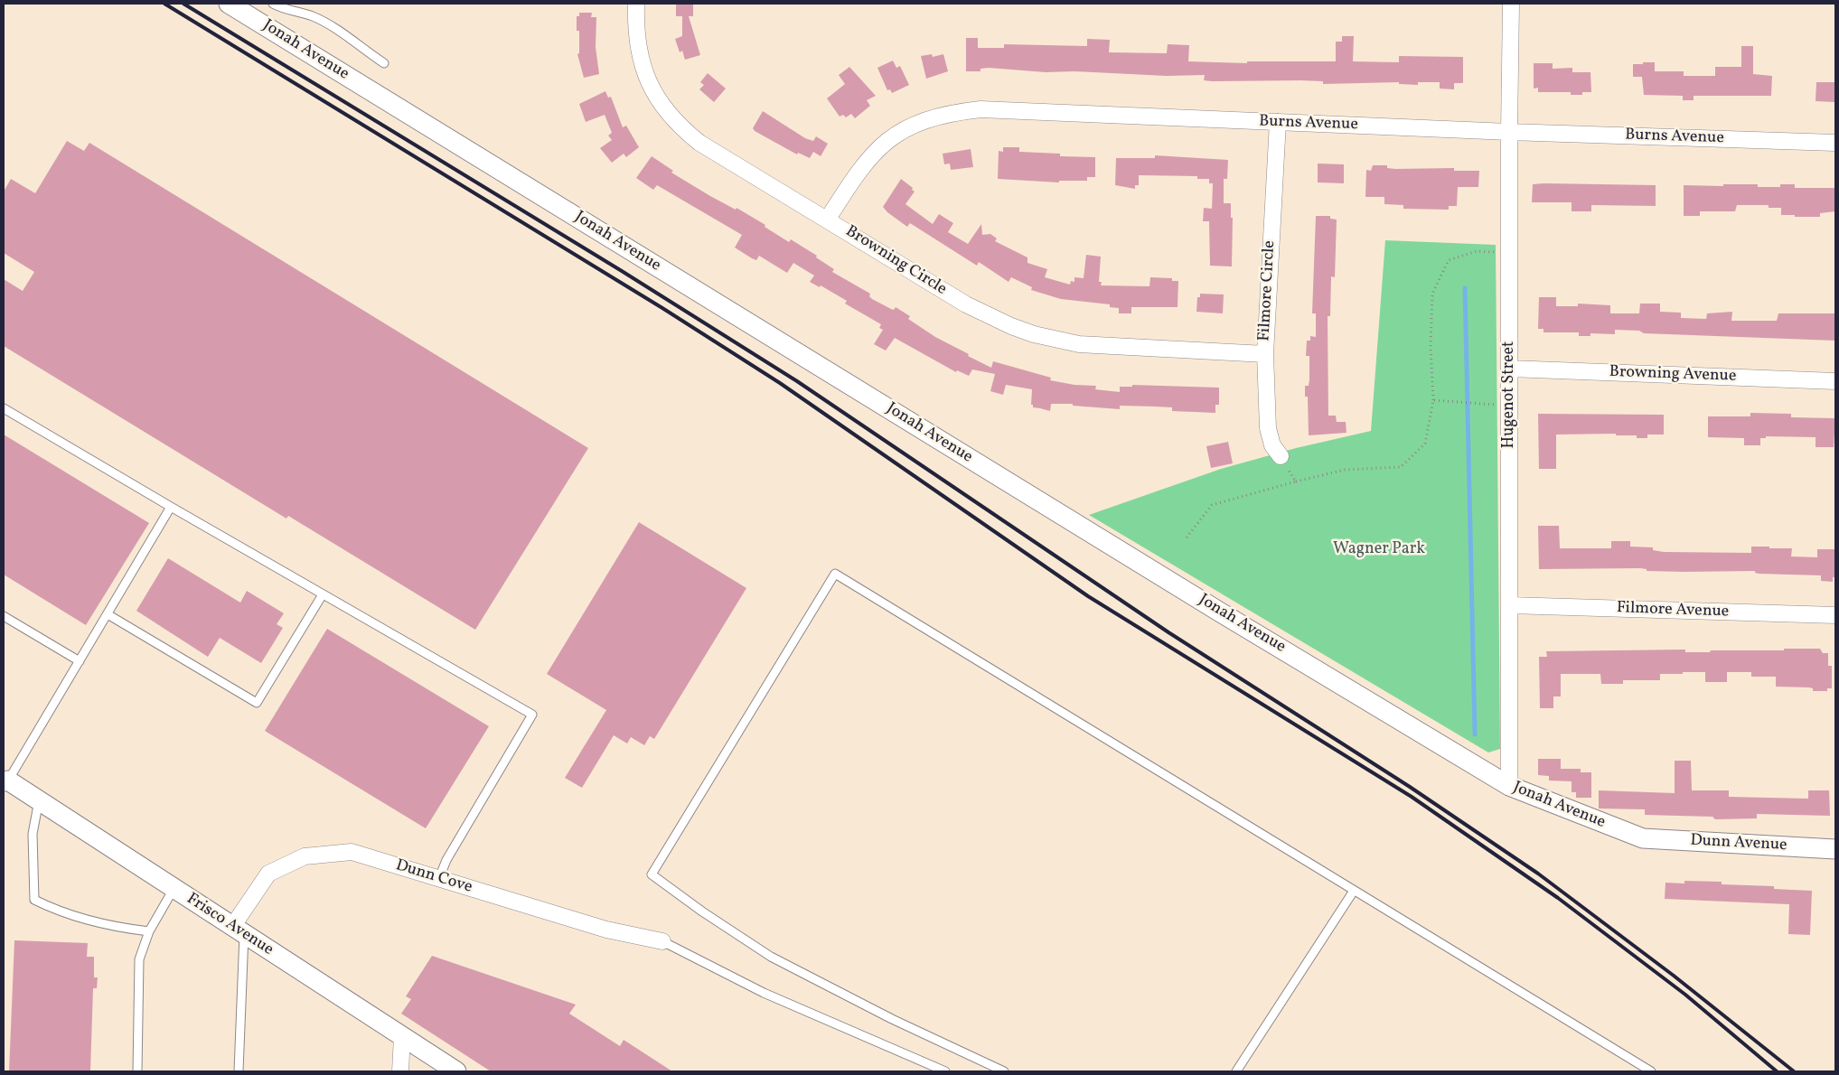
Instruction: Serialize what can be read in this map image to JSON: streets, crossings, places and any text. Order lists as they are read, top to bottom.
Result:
{
  "streets": {
    "street": [
      "Jonah Avenue",
      "Burns Avenue",
      "Browning Circle",
      "Filmore Circle",
      "Browning Avenue",
      "Hugenot Street",
      "Filmore Avenue",
      "Dunn Avenue",
      "Dunn Cove",
      "Frisco Avenue"
    ]
  },
  "crossings": [
    ["Jonah Avenue", "Hugenot Street"],
    ["Jonah Avenue", "Dunn Avenue"],
    ["Burns Avenue", "Browning Circle"],
    ["Burns Avenue", "Filmore Circle"],
    ["Burns Avenue", "Hugenot Street"],
    ["Browning Circle", "Filmore Circle"],
    ["Browning Avenue", "Hugenot Street"],
    ["Hugenot Street", "Filmore Avenue"],
    ["Dunn Cove", "Frisco Avenue"]
  ],
  "parks": ["Wagner Park"]
}
